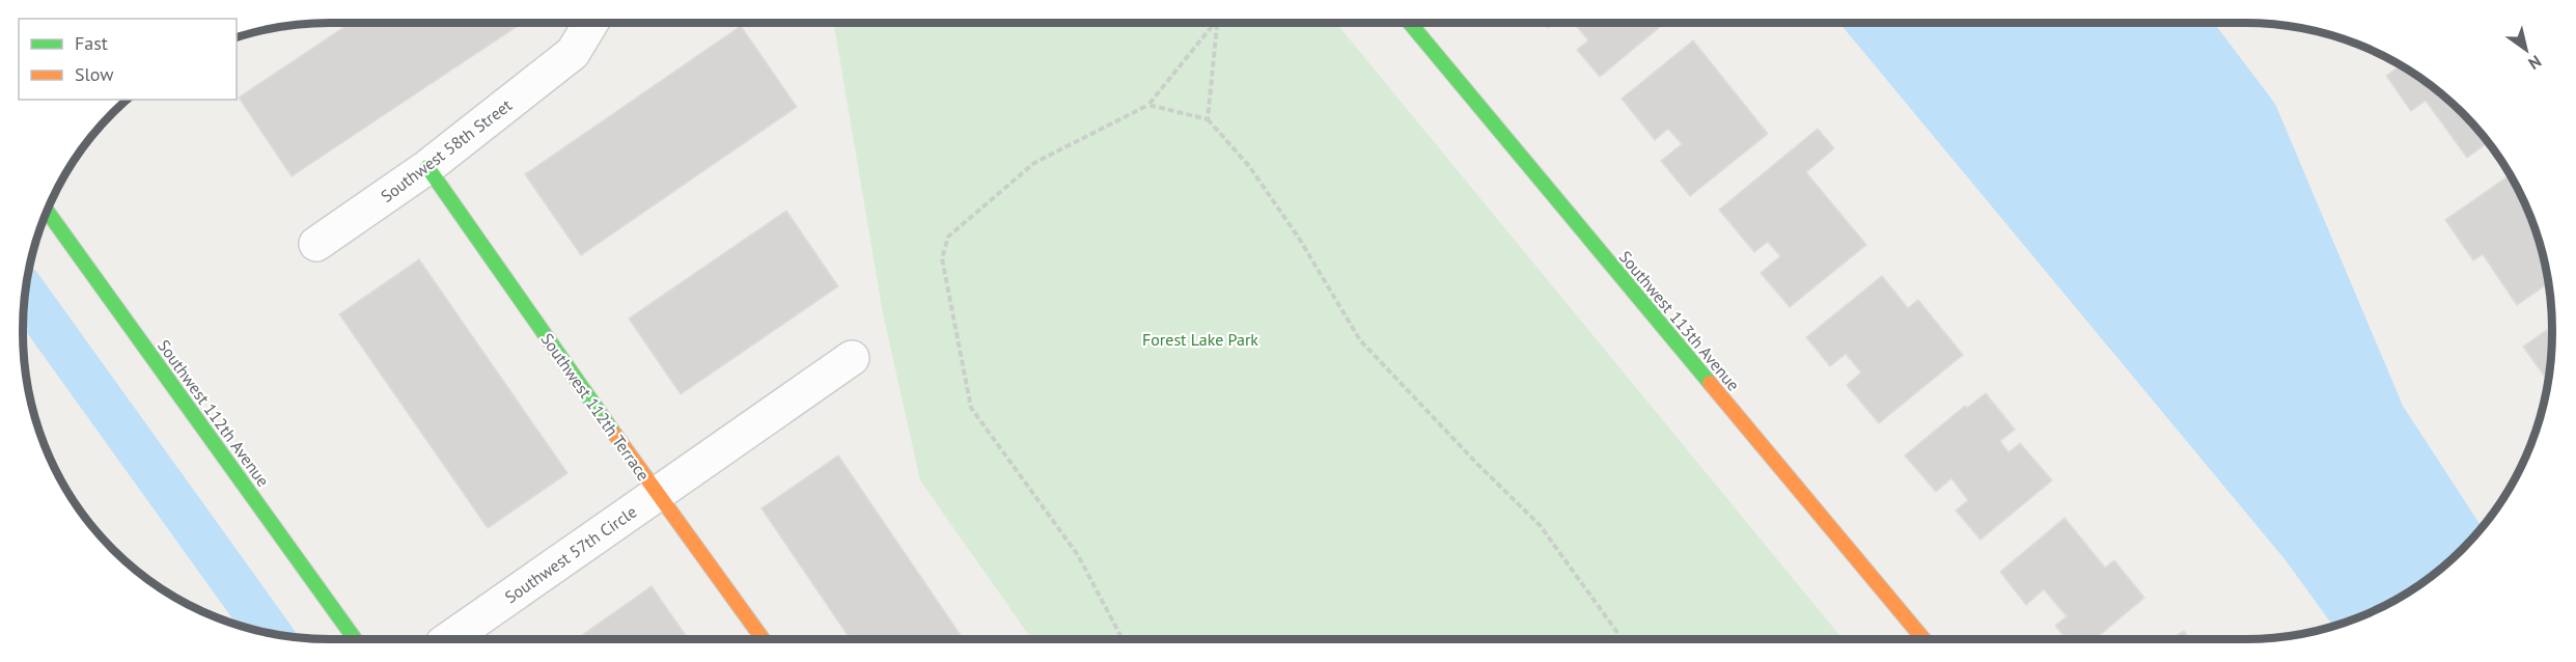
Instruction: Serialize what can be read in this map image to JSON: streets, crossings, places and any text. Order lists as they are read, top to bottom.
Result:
{
  "streets": {
    "street": [
      "Southwest 58th Street",
      "Southwest 113th Avenue",
      "Southwest 112th Terrace",
      "Southwest 112th Avenue",
      "Southwest 57th Circle"
    ]
  },
  "crossings": [
    ["Southwest 58th Street", "Southwest 112th Terrace"],
    ["Southwest 112th Terrace", "Southwest 57th Circle"]
  ],
  "parks": ["Forest Lake Park"],
  "legend": ["Fast", "Slow"],
  "north": "bottom right"
}
